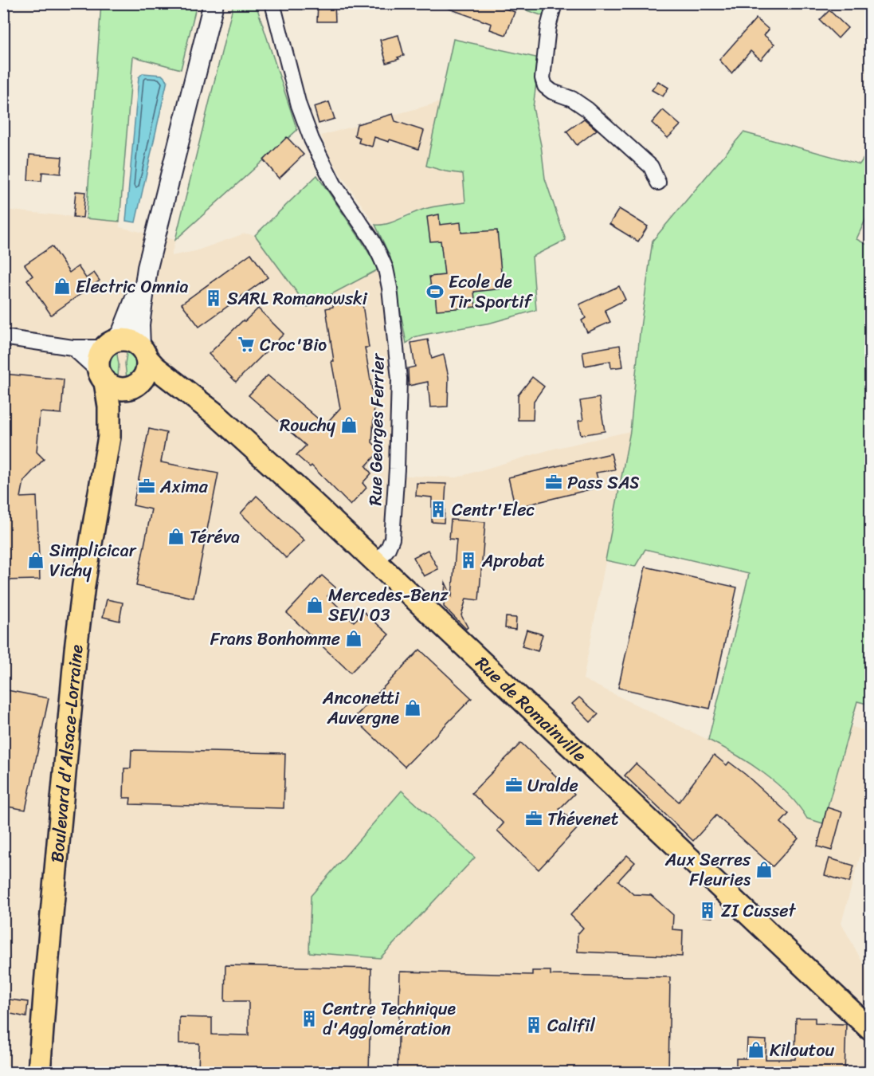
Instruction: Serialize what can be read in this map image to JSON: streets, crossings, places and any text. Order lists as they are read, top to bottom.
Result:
{
  "streets": {
    "main road": ["Rue de Romainville", "Boulevard d'Alsace-Lorraine"],
    "street": ["Rue Georges Ferrier"]
  },
  "crossings": [
    ["Rue Georges Ferrier", "Rue de Romainville"],
    ["Rue de Romainville", "Boulevard d'Alsace-Lorraine"]
  ],
  "places": {
    "shop": [
      "Electric Omnia",
      "Rouchy",
      "Téréva",
      "Simplicicar Vichy",
      "Mercedes-Benz SEVI 03",
      "Frans Bonhomme",
      "Anconetti Auvergne",
      "Aux Serres Fleuries",
      "Kiloutou"
    ],
    "sports": ["Ecole de Tir Sportif"],
    "building": [
      "SARL Romanowski",
      "Centr'Elec",
      "Aprobat",
      "ZI Cusset",
      "Centre Technique d'Agglomération",
      "Califil"
    ],
    "supermarket": ["Croc'Bio"],
    "office": [
      "Pass SAS",
      "Axima",
      "Uralde",
      "Thévenet"
    ]
  }
}
